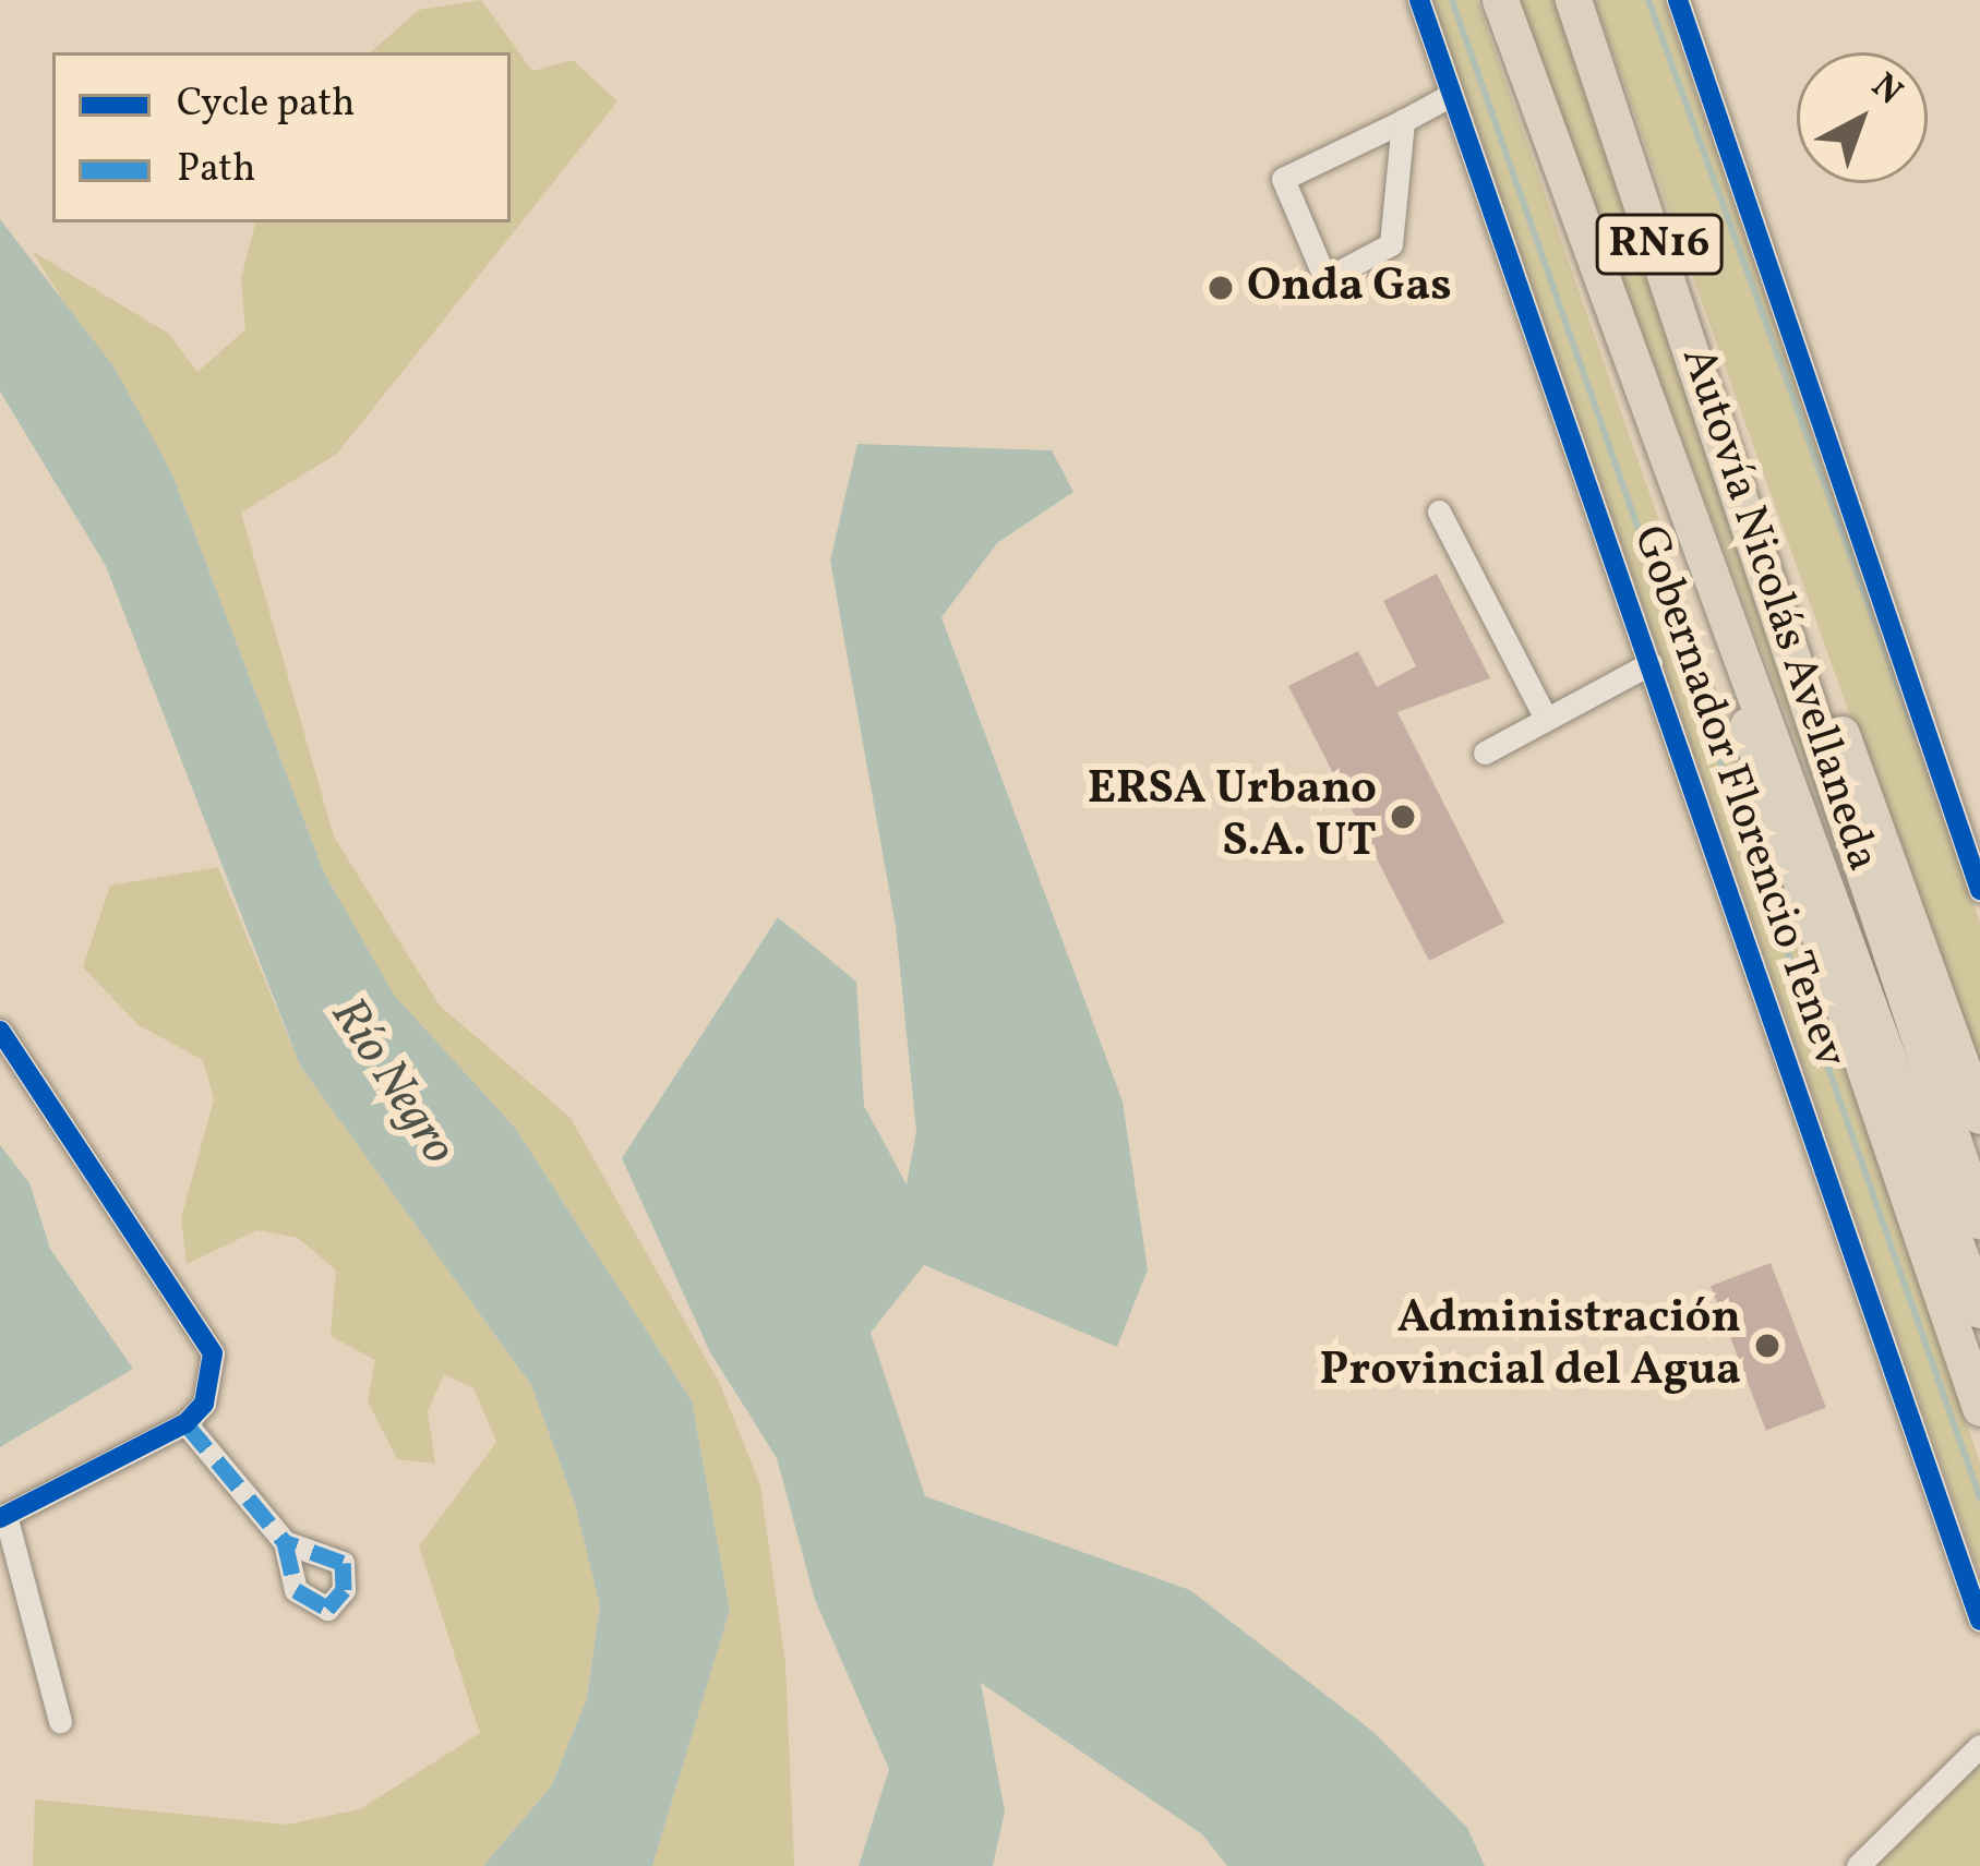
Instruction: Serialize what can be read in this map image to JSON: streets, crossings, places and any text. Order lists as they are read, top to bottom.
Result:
{
  "streets": {
    "highway": ["RN16", "Autovía Nicolás Avellaneda"],
    "street": ["Gobernador Florencio Tenev"]
  },
  "water": ["Río Negro"],
  "places": ["Onda Gas", "ERSA Urbano S.A. UT", "Administración Provincial del Agua"],
  "legend": ["Cycle path", "Path"],
  "north": "top right"
}
